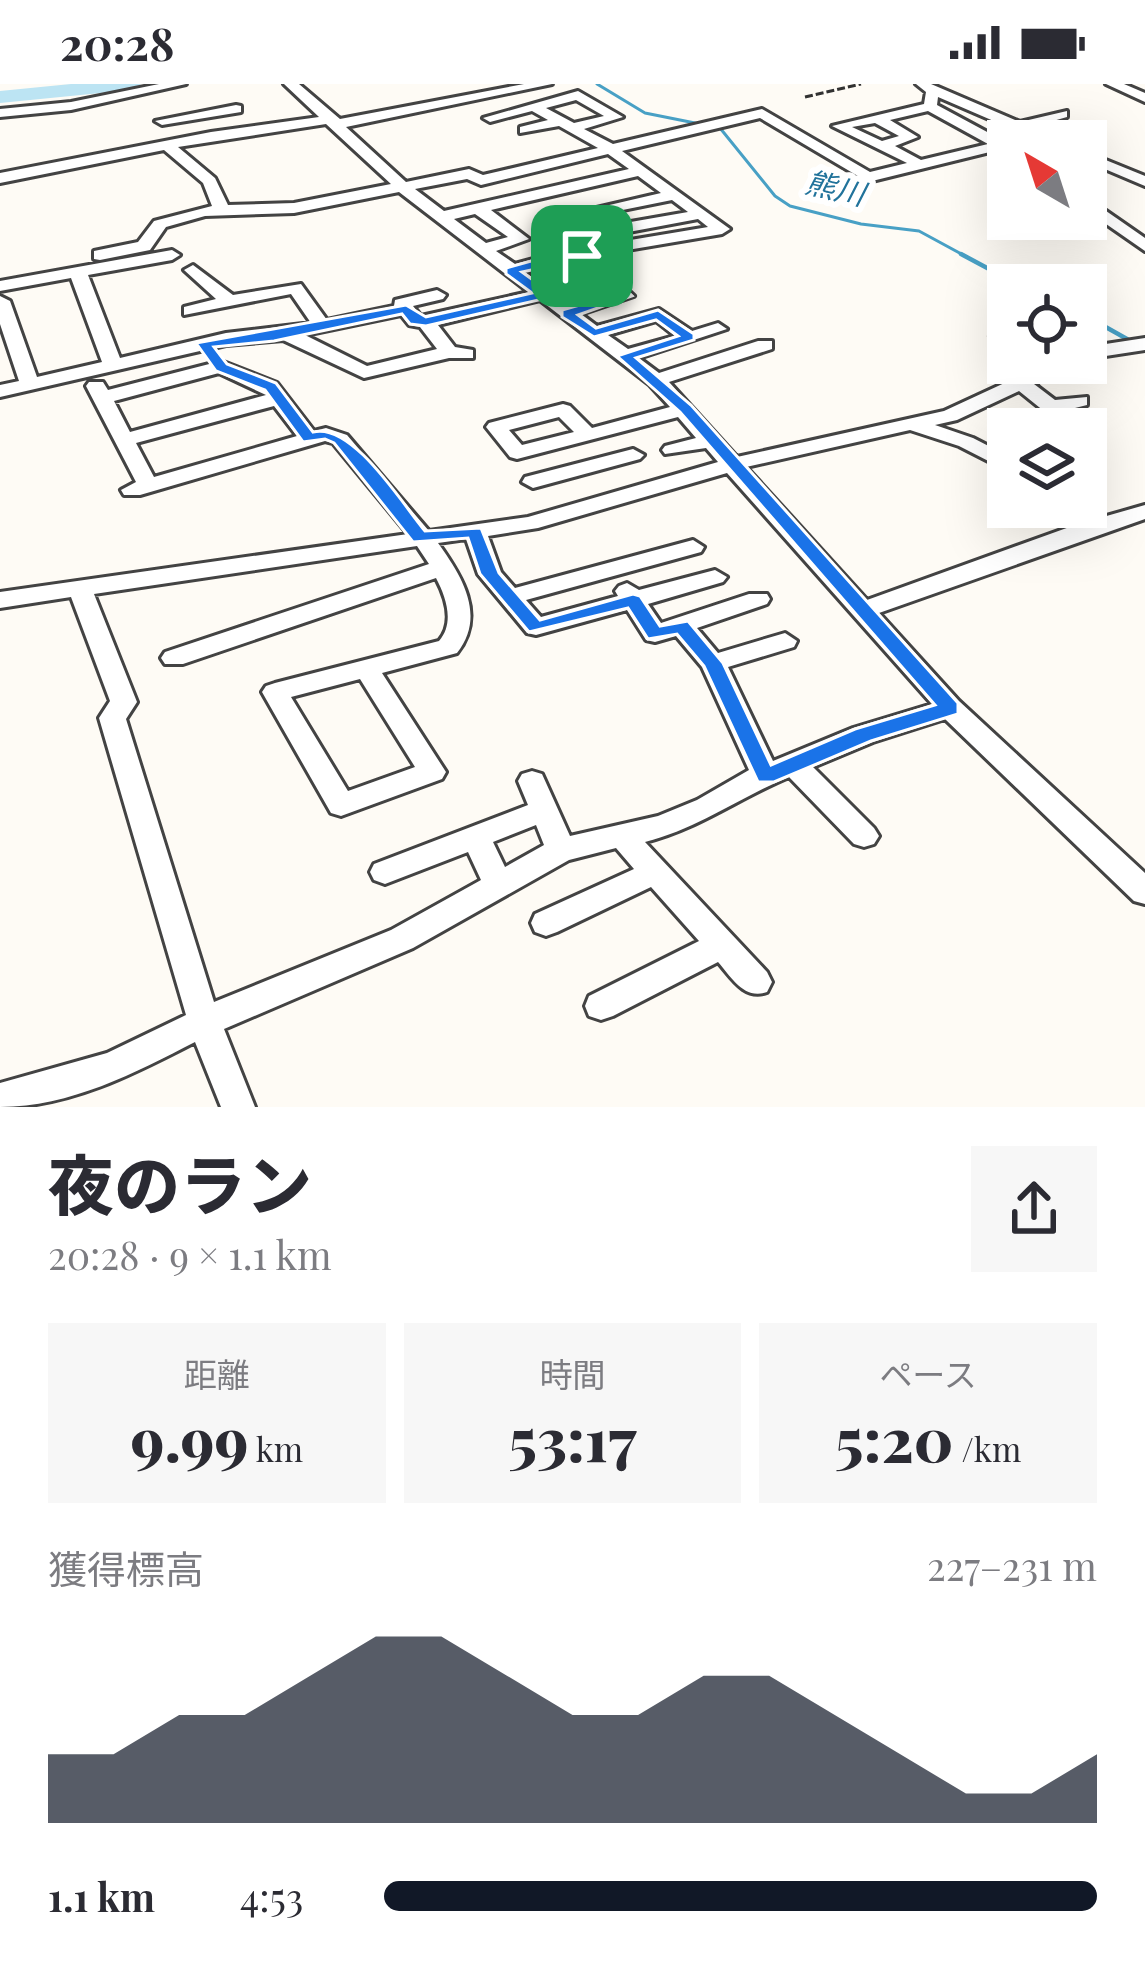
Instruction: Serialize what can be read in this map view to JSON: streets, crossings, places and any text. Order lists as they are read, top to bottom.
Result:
{
  "water": ["熊川"],
  "north": "top left",
  "page": {
    "status": "20:28",
    "heading": ["夜のラン", "20:28 · 9 × 1.1 km"],
    "stats": [
      ["距離", "9.99 km"],
      ["時間", "53:17"],
      ["ペース", "5:20 /km"]
    ],
    "chart": ["獲得標高", "227–231 m"],
    "list": [
      {
        "name": "1.1 km",
        "note": "4:53"
      }
    ]
  }
}
